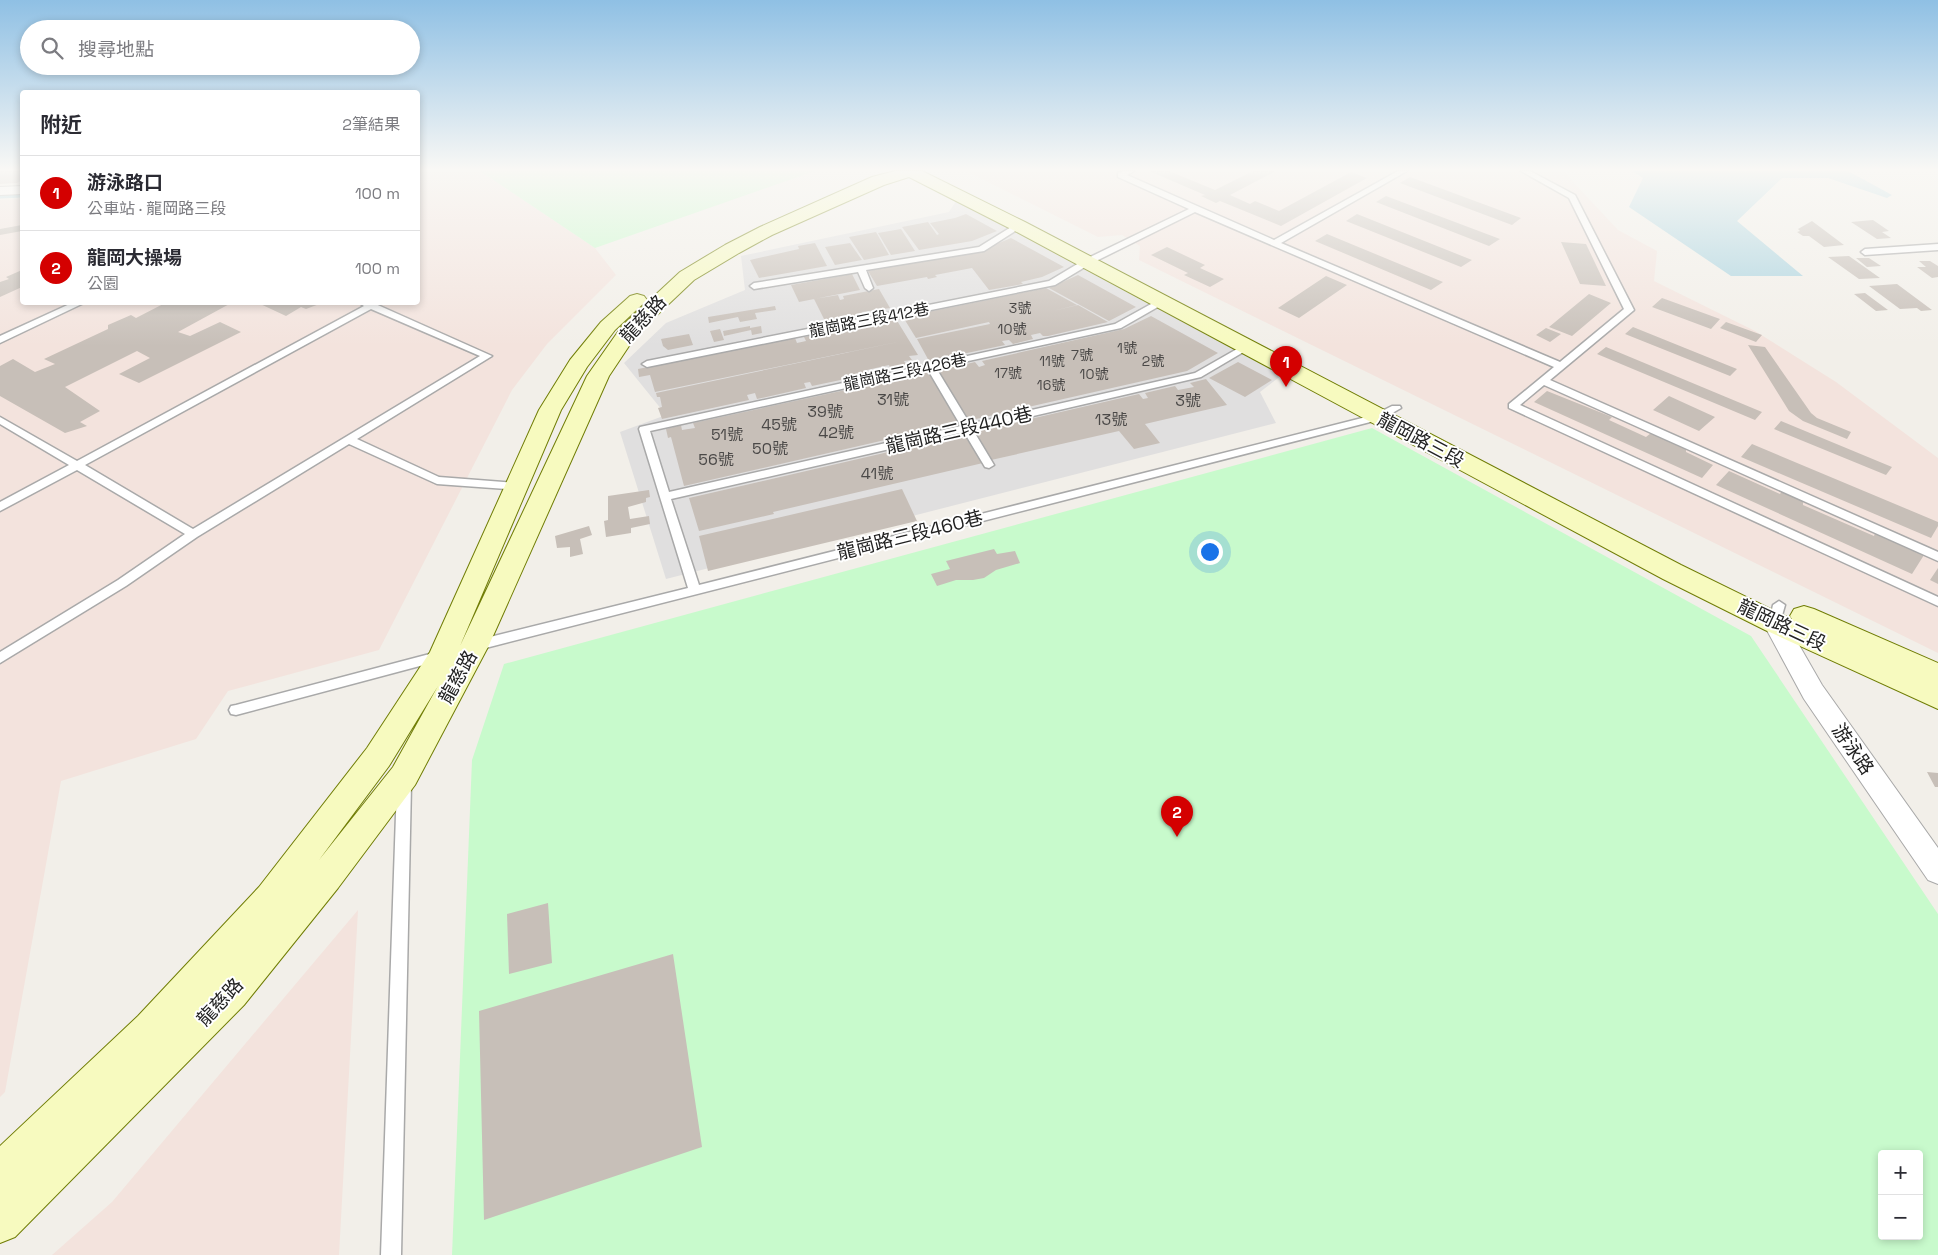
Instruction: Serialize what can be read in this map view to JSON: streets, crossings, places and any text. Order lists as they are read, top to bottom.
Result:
{
  "streets": {
    "street": ["龍慈路", "龍岡路三段", "游泳路"],
    "lane": [
      "龍崗路三段412巷",
      "龍崗路三段426巷",
      "龍崗路三段440巷",
      "龍崗路三段460巷"
    ]
  },
  "crossings": [
    ["龍慈路", "龍崗路三段460巷"],
    ["龍崗路三段412巷", "龍岡路三段"],
    ["龍崗路三段426巷", "龍崗路三段440巷"],
    ["龍崗路三段426巷", "龍岡路三段"],
    ["龍崗路三段440巷", "龍岡路三段"],
    ["龍岡路三段", "龍崗路三段460巷"],
    ["龍岡路三段", "游泳路"]
  ],
  "house_numbers": [
    "3號",
    "10號",
    "1號",
    "7號",
    "11號",
    "2號",
    "17號",
    "10號",
    "16號",
    "31號",
    "3號",
    "39號",
    "13號",
    "45號",
    "42號",
    "51號",
    "50號",
    "56號",
    "41號"
  ],
  "page": {
    "search": "搜尋地點",
    "heading": ["附近", "2筆結果"],
    "list": [
      {
        "mark": "1",
        "name": "游泳路口",
        "note": "公車站 · 龍岡路三段",
        "value": "100 m"
      },
      {
        "mark": "2",
        "name": "龍岡大操場",
        "note": "公園",
        "value": "100 m"
      }
    ],
    "pins": ["1", "2"],
    "map_buttons": ["+", "−"]
  }
}
